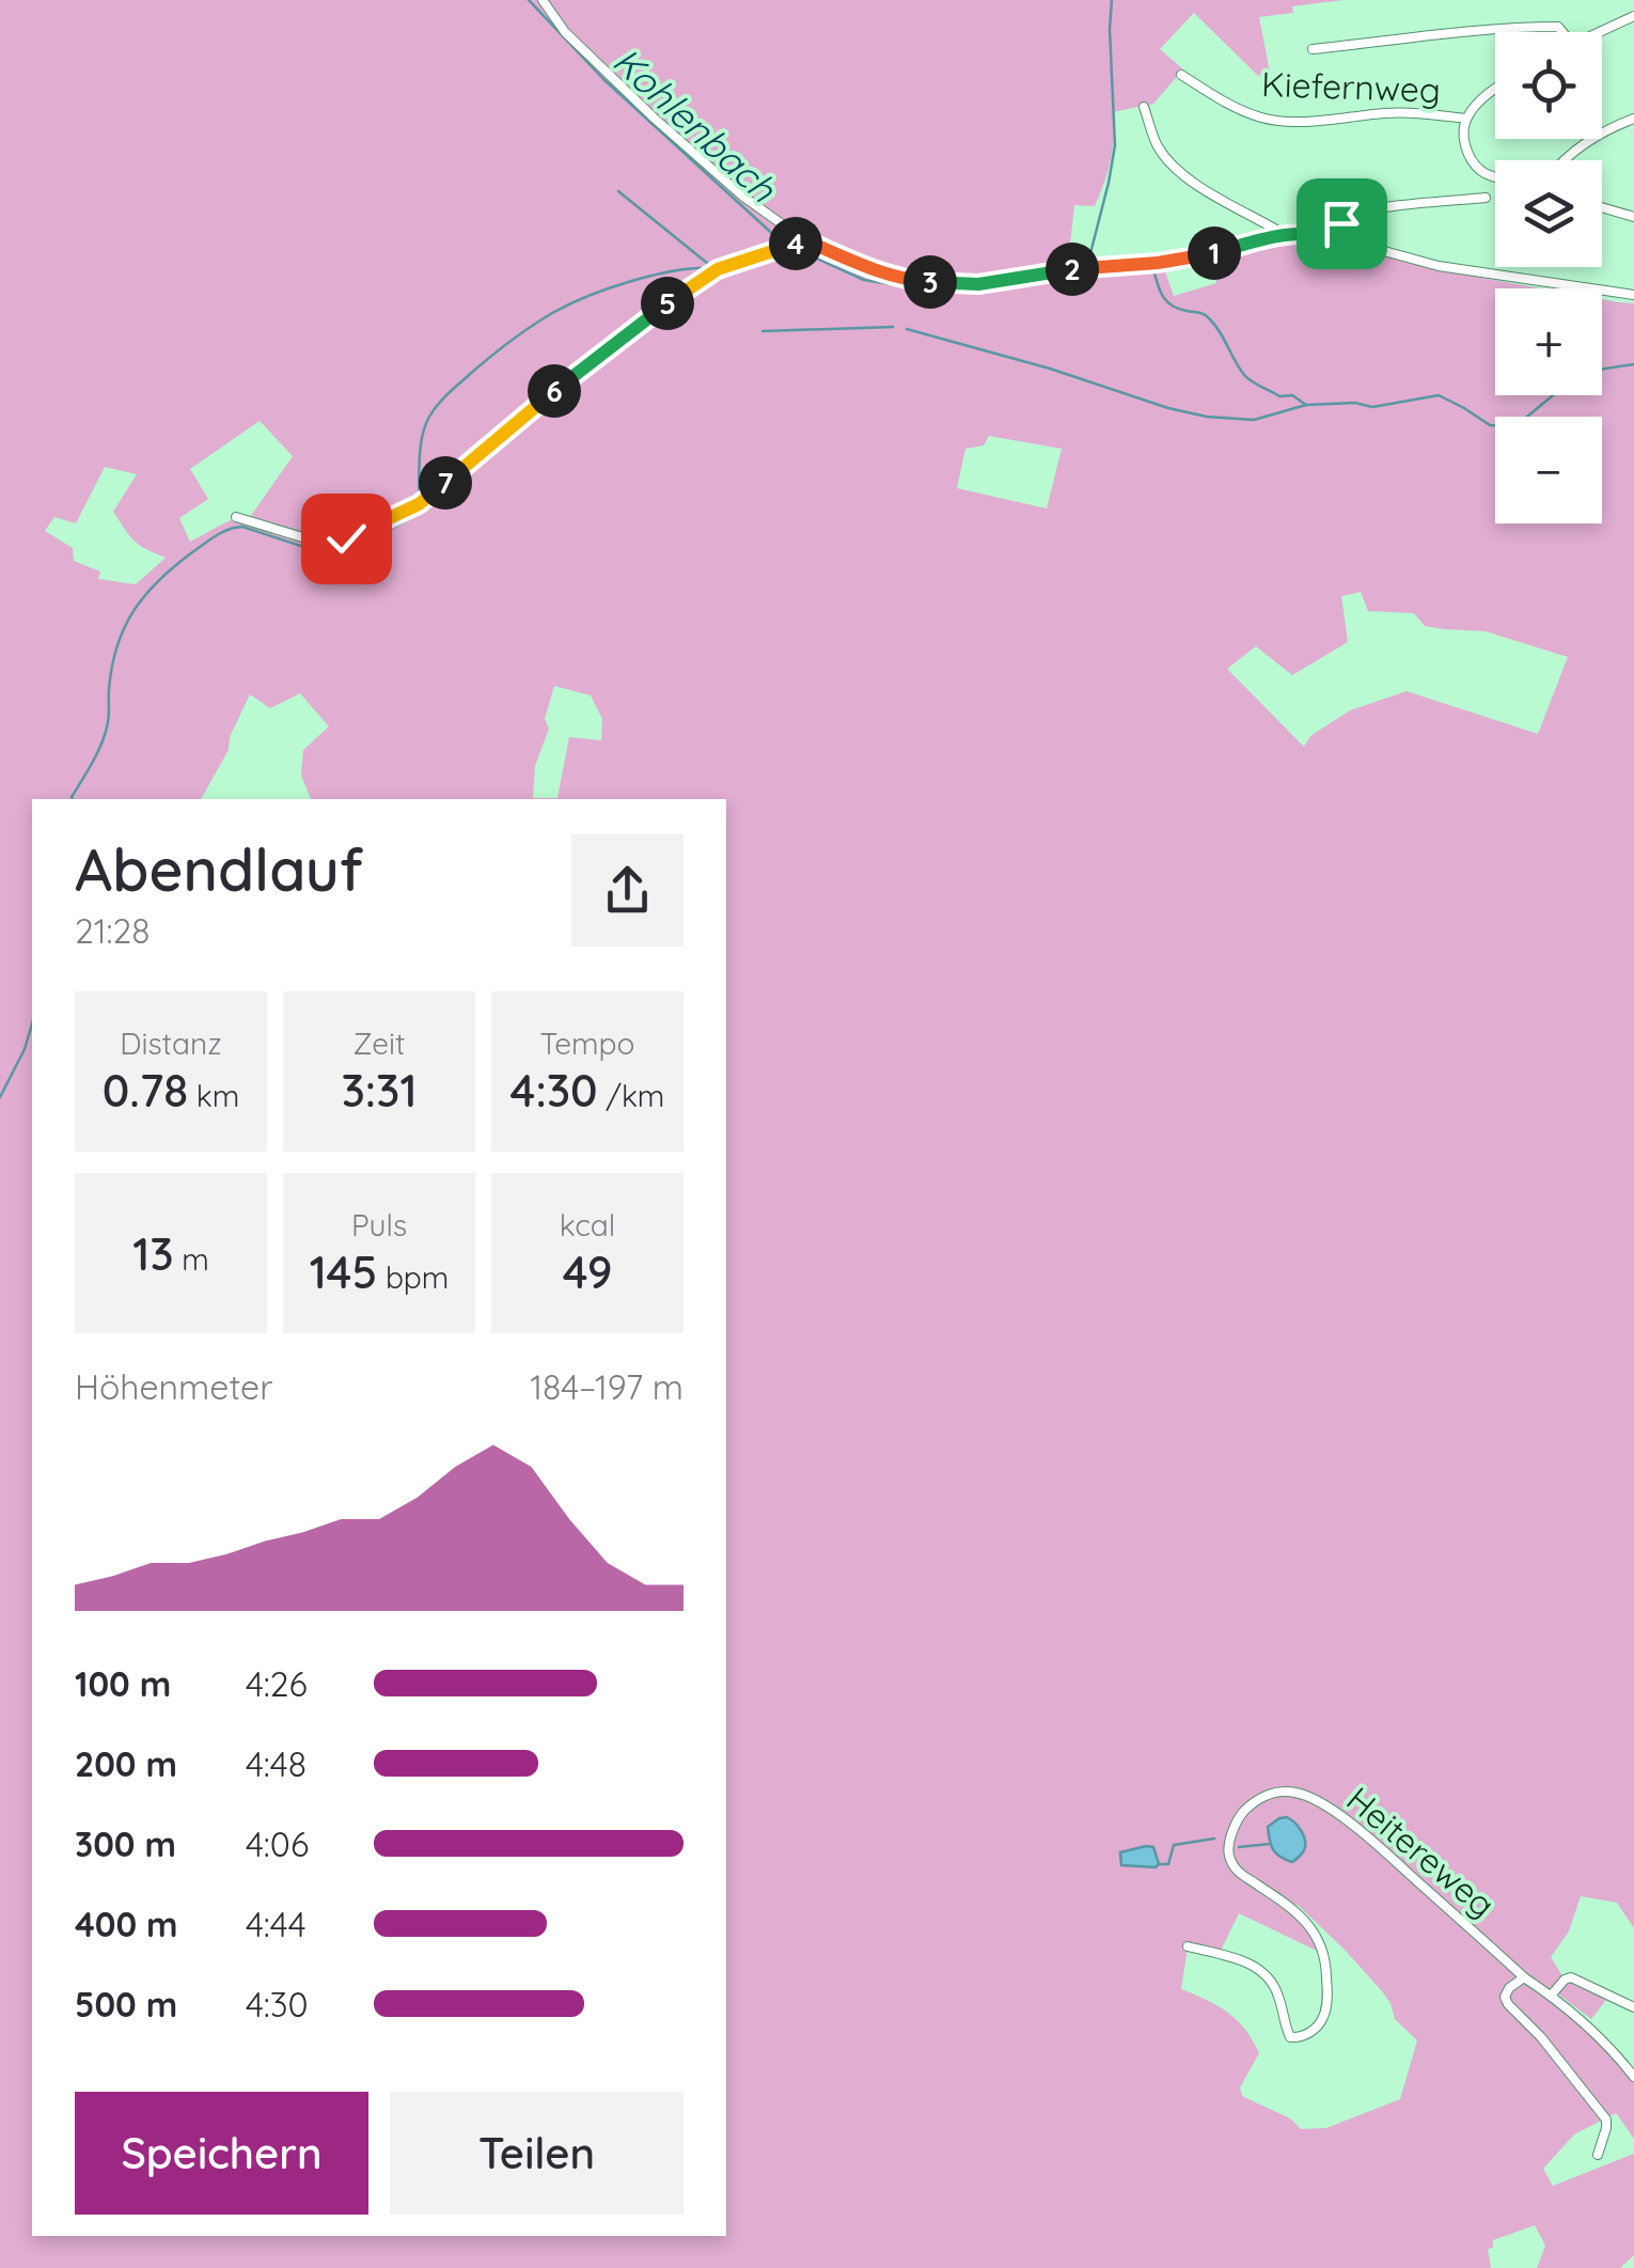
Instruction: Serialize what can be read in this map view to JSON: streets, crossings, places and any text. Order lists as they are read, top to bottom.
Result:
{
  "streets": {
    "street": ["Kiefernweg", "Heitereweg"]
  },
  "water": ["Kohlenbach"],
  "page": {
    "map_buttons": ["+", "−"],
    "pins": [
      "4",
      "1",
      "2",
      "3",
      "5",
      "6",
      "7"
    ],
    "heading": ["Abendlauf", "21:28"],
    "stats": [
      ["Distanz", "0.78 km"],
      ["Zeit", "3:31"],
      ["Tempo", "4:30 /km"],
      ["13 m"],
      ["Puls", "145 bpm"],
      ["kcal", "49"]
    ],
    "chart": ["Höhenmeter", "184–197 m"],
    "list": [
      {
        "name": "100 m",
        "note": "4:26"
      },
      {
        "name": "200 m",
        "note": "4:48"
      },
      {
        "name": "300 m",
        "note": "4:06"
      },
      {
        "name": "400 m",
        "note": "4:44"
      },
      {
        "name": "500 m",
        "note": "4:30"
      }
    ],
    "buttons": ["Speichern", "Teilen"]
  }
}
